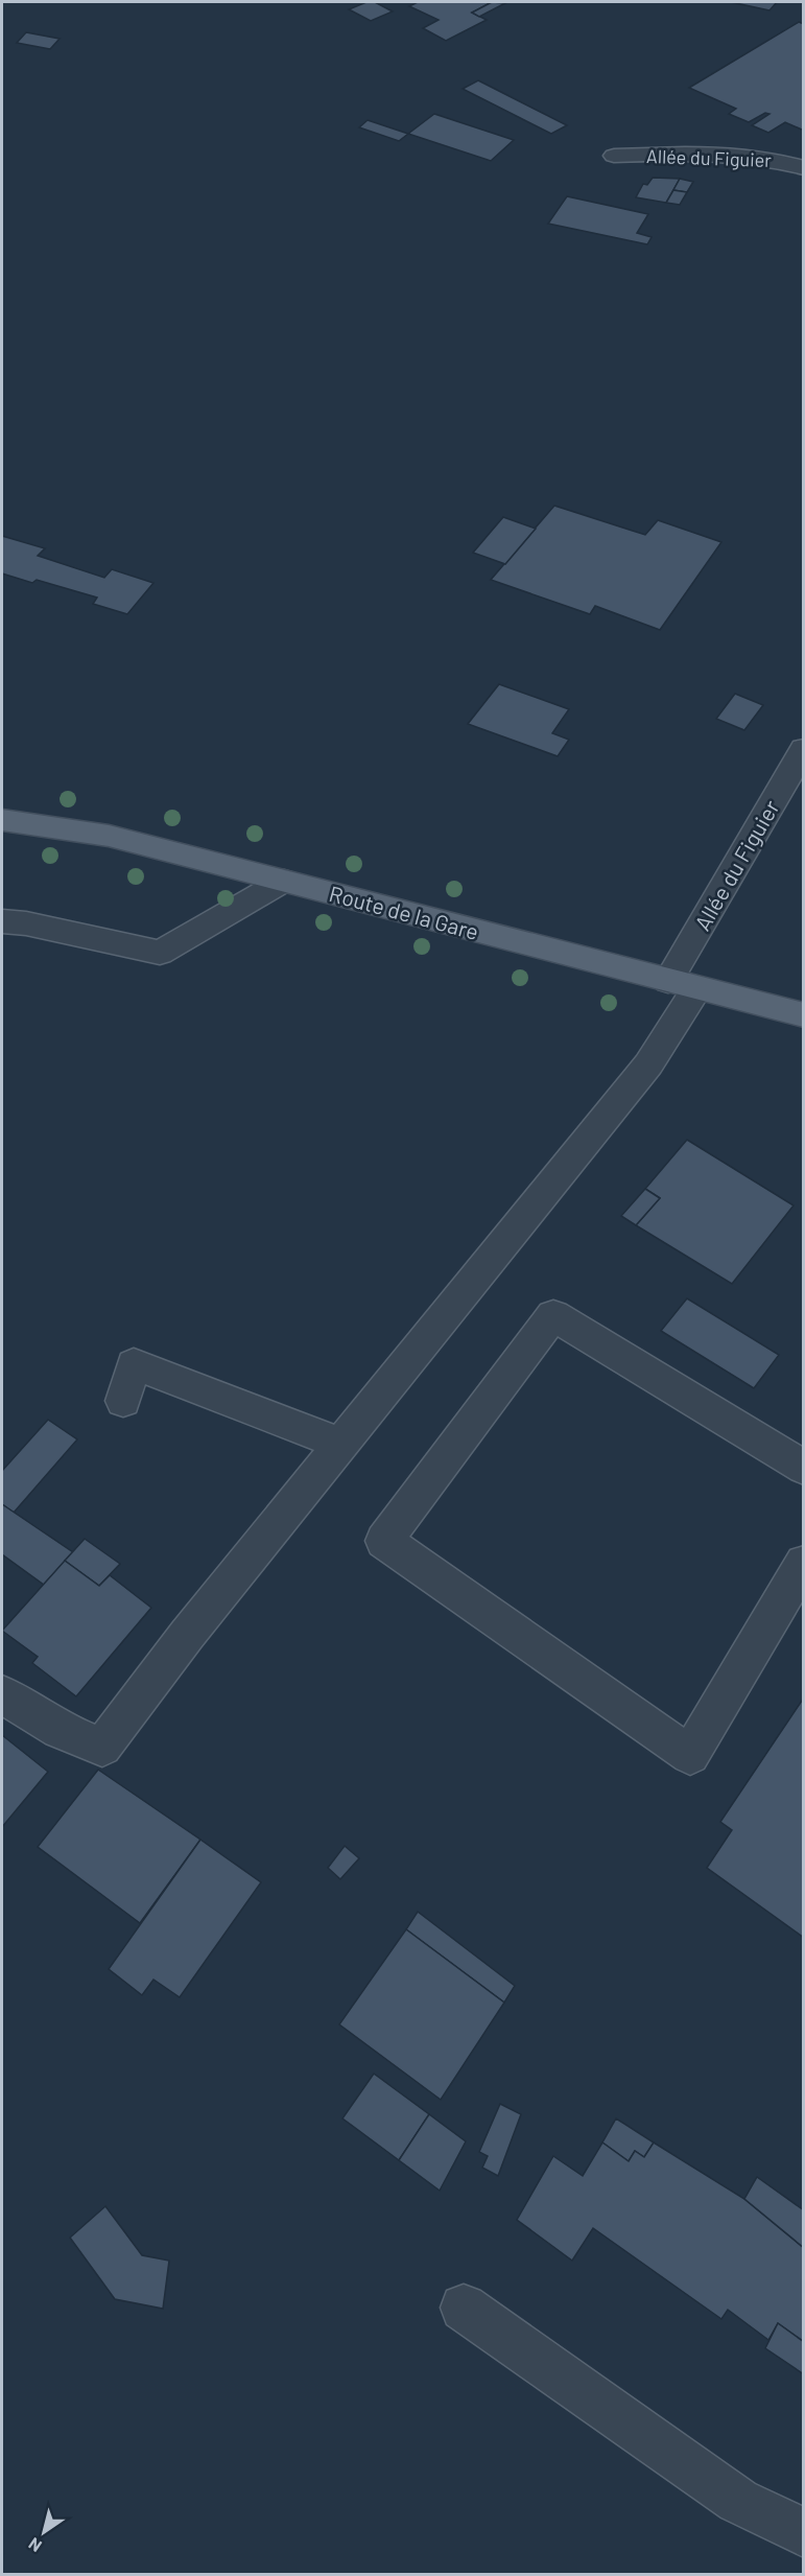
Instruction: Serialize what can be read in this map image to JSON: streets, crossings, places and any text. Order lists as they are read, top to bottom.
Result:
{
  "streets": {
    "main road": ["Route de la Gare"],
    "street": ["Allée du Figuier"]
  },
  "crossings": [
    ["Allée du Figuier", "Route de la Gare"]
  ],
  "north": "bottom left"
}
